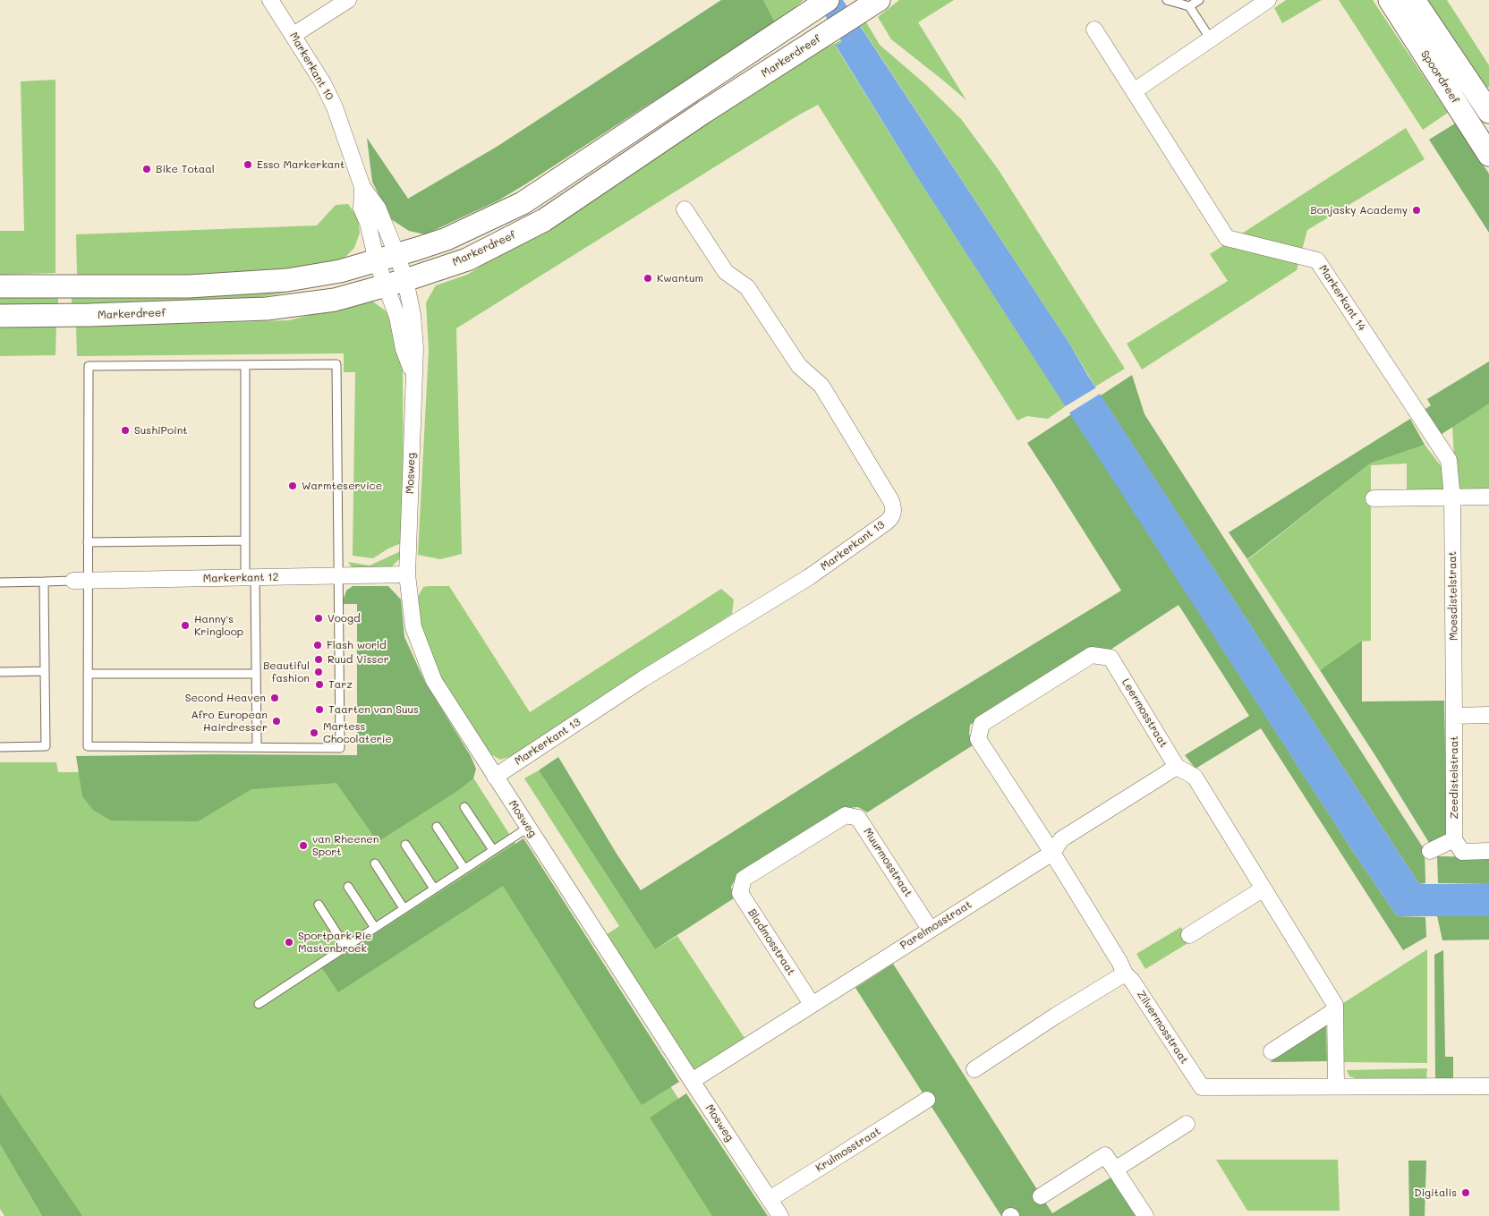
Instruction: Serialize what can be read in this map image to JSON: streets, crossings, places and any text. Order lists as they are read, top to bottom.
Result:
{
  "streets": {
    "main road": ["Markerdreef", "Spoordreef"],
    "street": [
      "Markerkant 10",
      "Markerkant 14",
      "Mosweg",
      "Markerkant 13",
      "Markerkant 12",
      "Moesdistelstraat",
      "Leermosstraat",
      "Zeedistelstraat",
      "Muurmosstraat",
      "Parelmosstraat",
      "Bladmosstraat",
      "Zilvermosstraat",
      "Krulmosstraat"
    ]
  },
  "crossings": [
    ["Markerdreef", "Mosweg"],
    ["Markerkant 10", "Mosweg"],
    ["Markerkant 14", "Moesdistelstraat"],
    ["Mosweg", "Markerkant 13"],
    ["Mosweg", "Markerkant 12"],
    ["Mosweg", "Parelmosstraat"],
    ["Mosweg", "Krulmosstraat"],
    ["Moesdistelstraat", "Zeedistelstraat"],
    ["Leermosstraat", "Parelmosstraat"],
    ["Leermosstraat", "Zilvermosstraat"],
    ["Muurmosstraat", "Parelmosstraat"],
    ["Muurmosstraat", "Bladmosstraat"],
    ["Parelmosstraat", "Bladmosstraat"],
    ["Parelmosstraat", "Zilvermosstraat"]
  ],
  "places": [
    "Esso Markerkant",
    "Bike Totaal",
    "Bonjasky Academy",
    "Kwantum",
    "SushiPoint",
    "Warmteservice",
    "Voogd",
    "Hanny's Kringloop",
    "Flash world",
    "Ruud Visser",
    "Beautiful fashion",
    "Tarz",
    "Second Heaven",
    "Taarten van Suus",
    "Afro European Hairdresser",
    "Martess Chocolaterie",
    "van Rheenen Sport",
    "Sportpark Rie Mastenbroek",
    "Digitalis"
  ]
}
